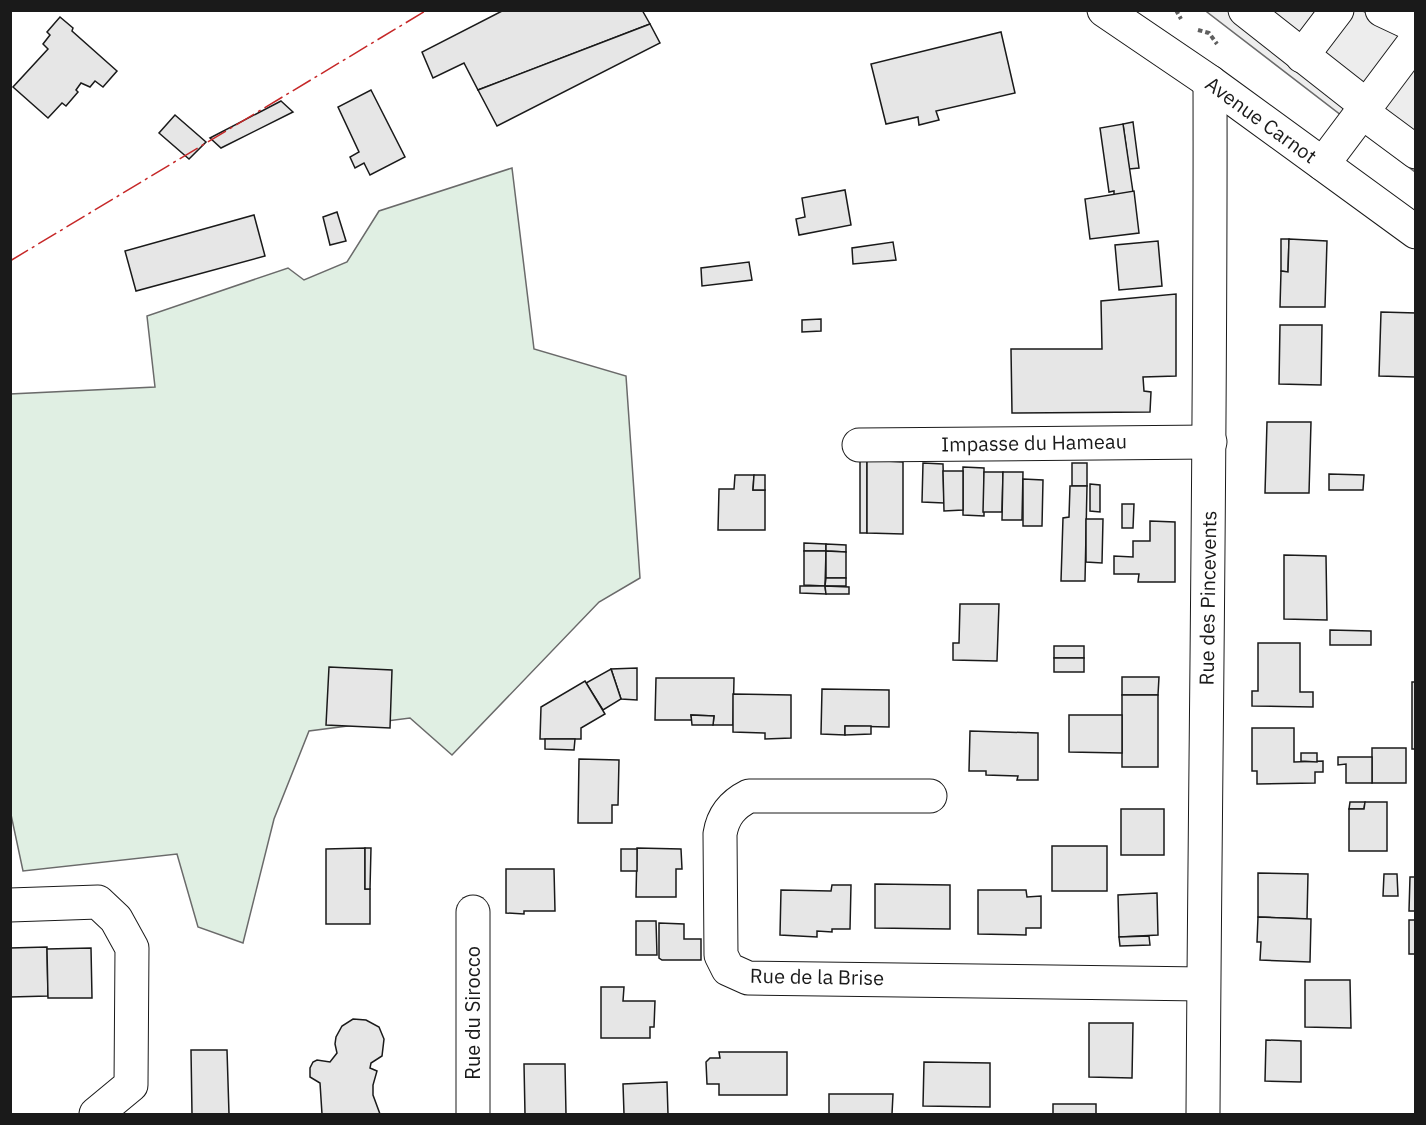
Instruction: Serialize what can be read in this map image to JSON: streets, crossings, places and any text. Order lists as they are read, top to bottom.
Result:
{
  "streets": {
    "street": [
      "Avenue Carnot",
      "Impasse du Hameau",
      "Rue des Pincevents",
      "Rue de la Brise",
      "Rue du Sirocco"
    ]
  },
  "crossings": [
    ["Avenue Carnot", "Rue des Pincevents"],
    ["Impasse du Hameau", "Rue des Pincevents"],
    ["Rue des Pincevents", "Rue de la Brise"]
  ]
}
